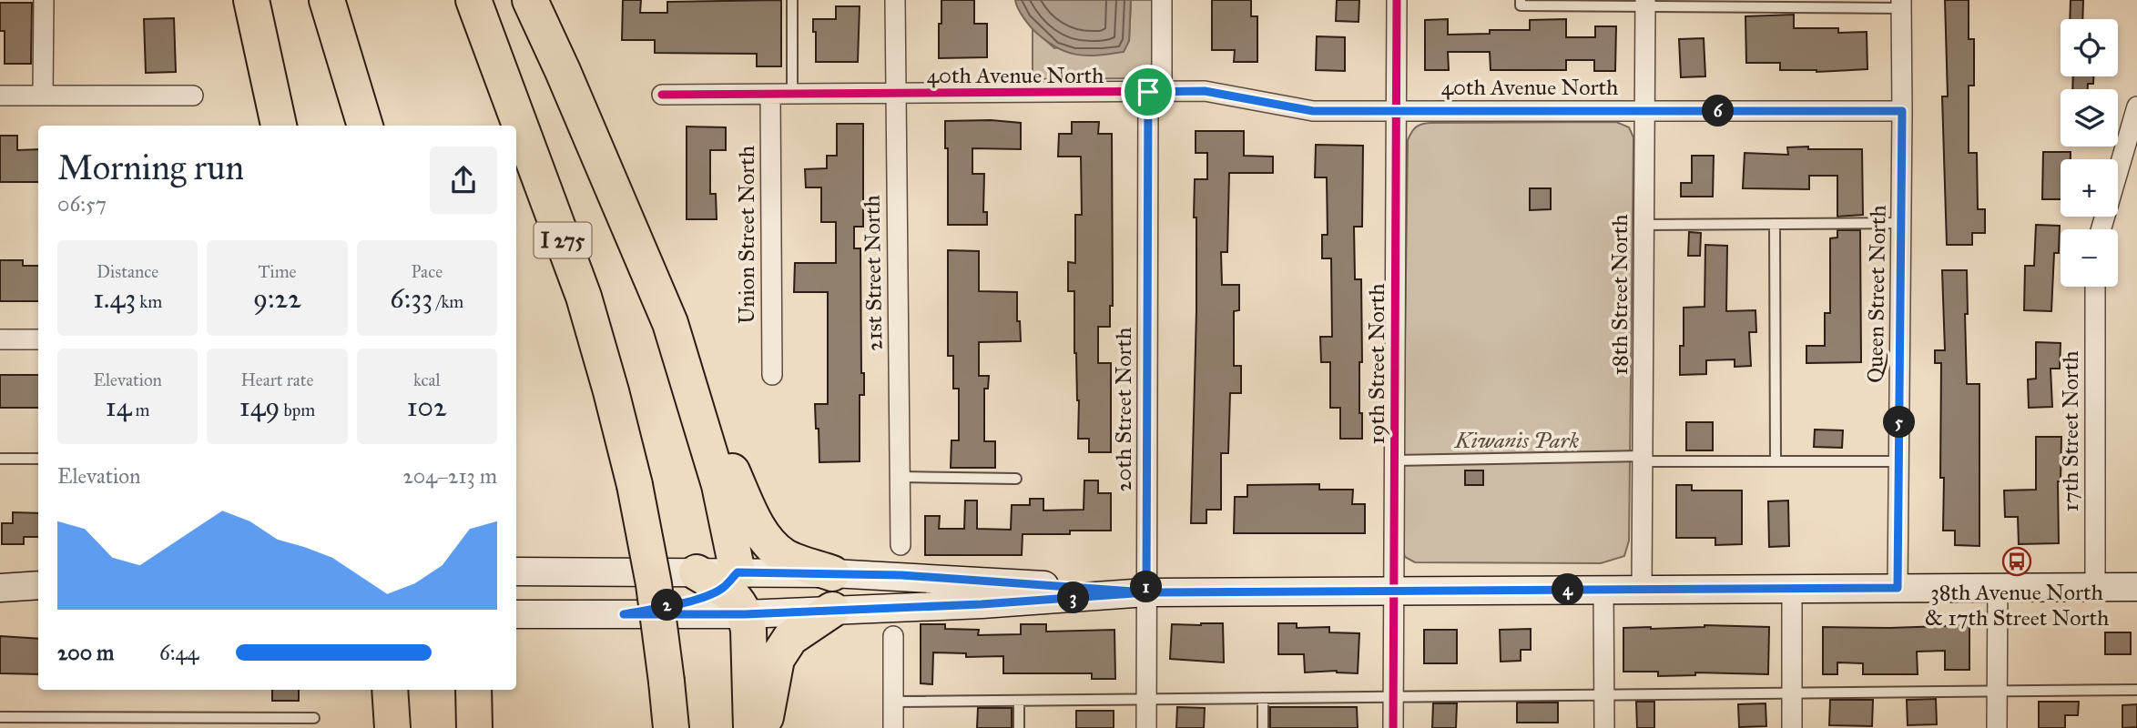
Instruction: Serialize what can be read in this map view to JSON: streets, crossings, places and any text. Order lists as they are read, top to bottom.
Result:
{
  "streets": {
    "highway": ["I 275"],
    "street": [
      "40th Avenue North",
      "Union Street North",
      "21st Street North",
      "Queen Street North",
      "18th Street North",
      "19th Street North",
      "20th Street North",
      "17th Street North"
    ]
  },
  "crossings": [
    ["40th Avenue North", "Union Street North"],
    ["40th Avenue North", "21st Street North"],
    ["40th Avenue North", "Queen Street North"],
    ["40th Avenue North", "18th Street North"],
    ["40th Avenue North", "19th Street North"],
    ["40th Avenue North", "20th Street North"]
  ],
  "parks": ["Kiwanis Park"],
  "places": {
    "bus stop": ["38th Avenue North & 17th Street North"]
  },
  "page": {
    "map_buttons": ["+", "−"],
    "pins": [
      "6",
      "5",
      "1",
      "4",
      "3",
      "2"
    ],
    "heading": ["Morning run", "06:57"],
    "stats": [
      ["Distance", "1.43 km"],
      ["Time", "9:22"],
      ["Pace", "6:33 /km"],
      ["Elevation", "14 m"],
      ["Heart rate", "149 bpm"],
      ["kcal", "102"]
    ],
    "chart": ["Elevation", "204–213 m"],
    "list": [
      {
        "name": "200 m",
        "note": "6:44"
      }
    ]
  }
}
